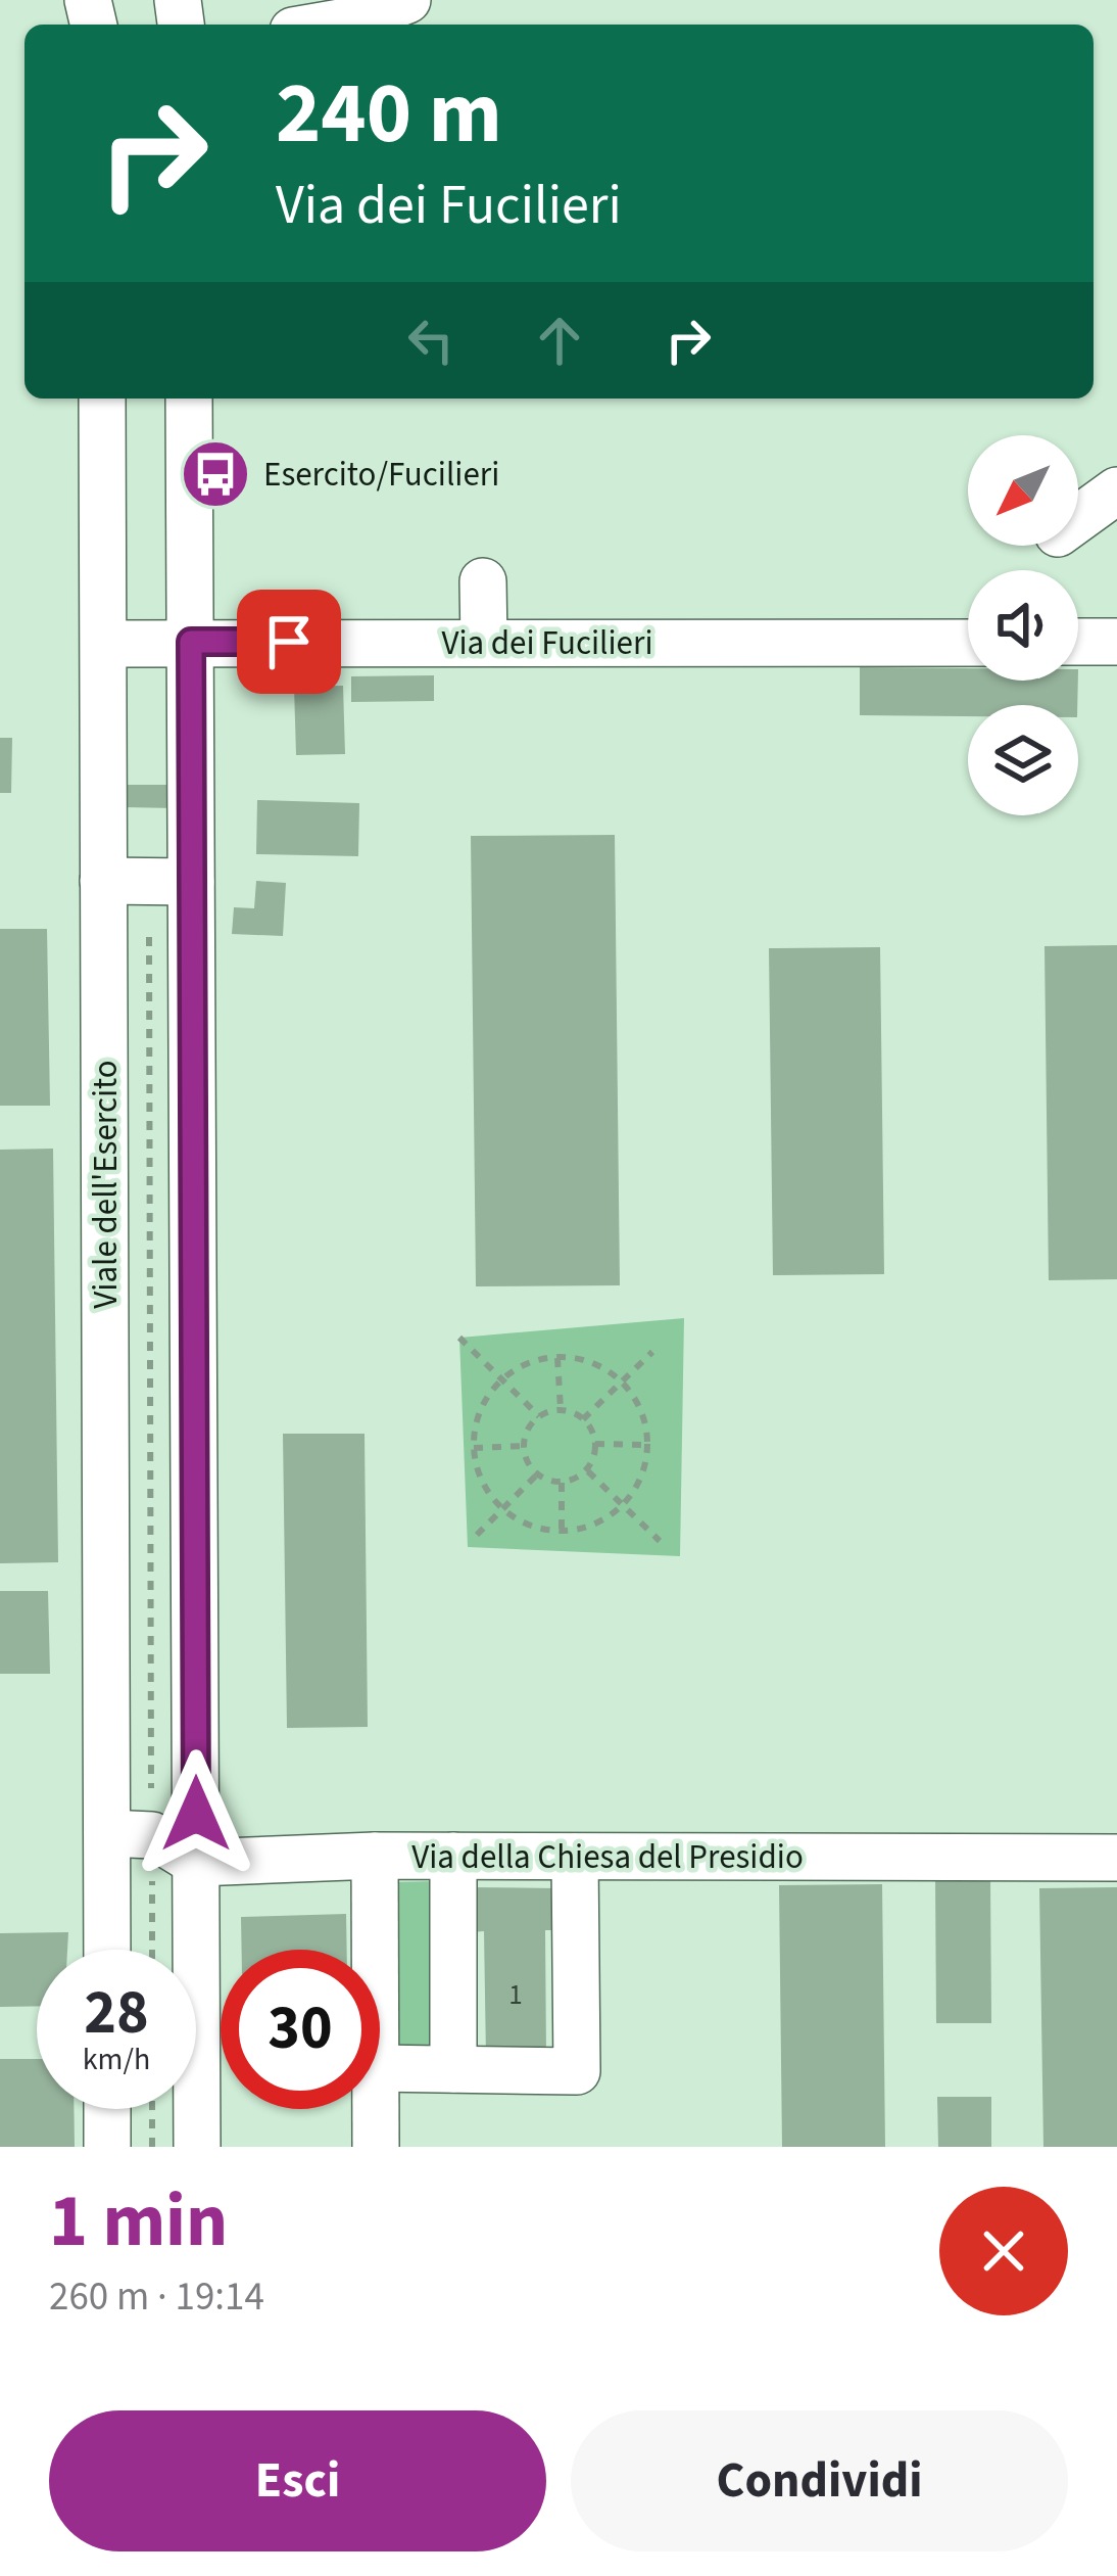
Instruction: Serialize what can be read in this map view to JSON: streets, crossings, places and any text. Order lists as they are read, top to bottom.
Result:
{
  "streets": {
    "street": ["Via dei Fucilieri", "Viale dell'Esercito", "Via della Chiesa del Presidio"]
  },
  "crossings": [
    ["Via dei Fucilieri", "Viale dell'Esercito"],
    ["Viale dell'Esercito", "Via della Chiesa del Presidio"]
  ],
  "places": {
    "bus stop": ["Esercito/Fucilieri"]
  },
  "house_numbers": ["1"],
  "north": "bottom left",
  "page": {
    "turn": ["240 m", "Via dei Fucilieri"],
    "speed": "28 km/h",
    "limit": "30",
    "heading": ["1 min", "260 m · 19:14"],
    "buttons": ["Esci", "Condividi"]
  }
}
